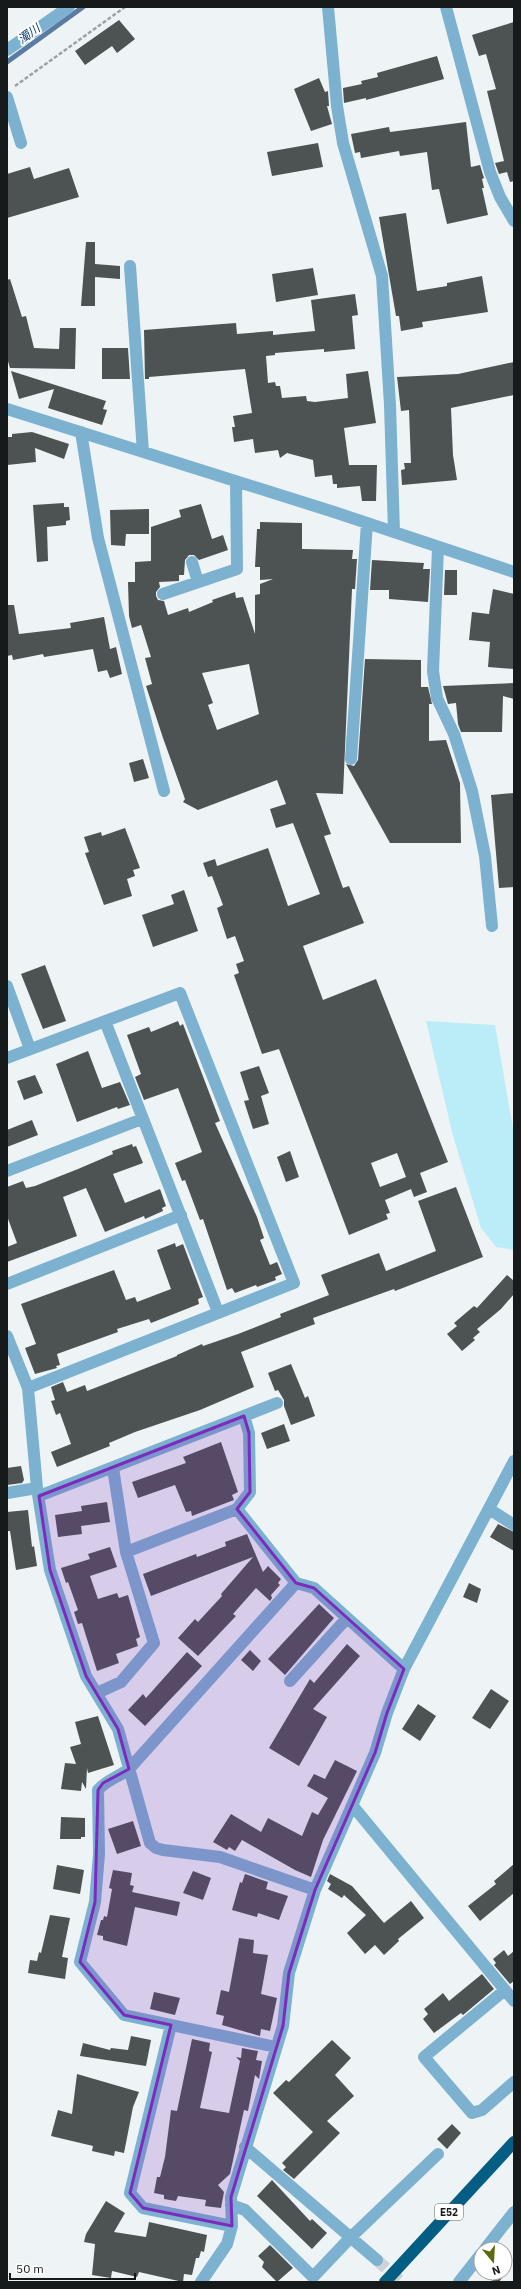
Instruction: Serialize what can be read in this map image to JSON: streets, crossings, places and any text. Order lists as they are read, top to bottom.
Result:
{
  "streets": {
    "highway": ["E52"]
  },
  "water": ["濁川"],
  "scale_bar": "50 m",
  "north": "bottom"
}
